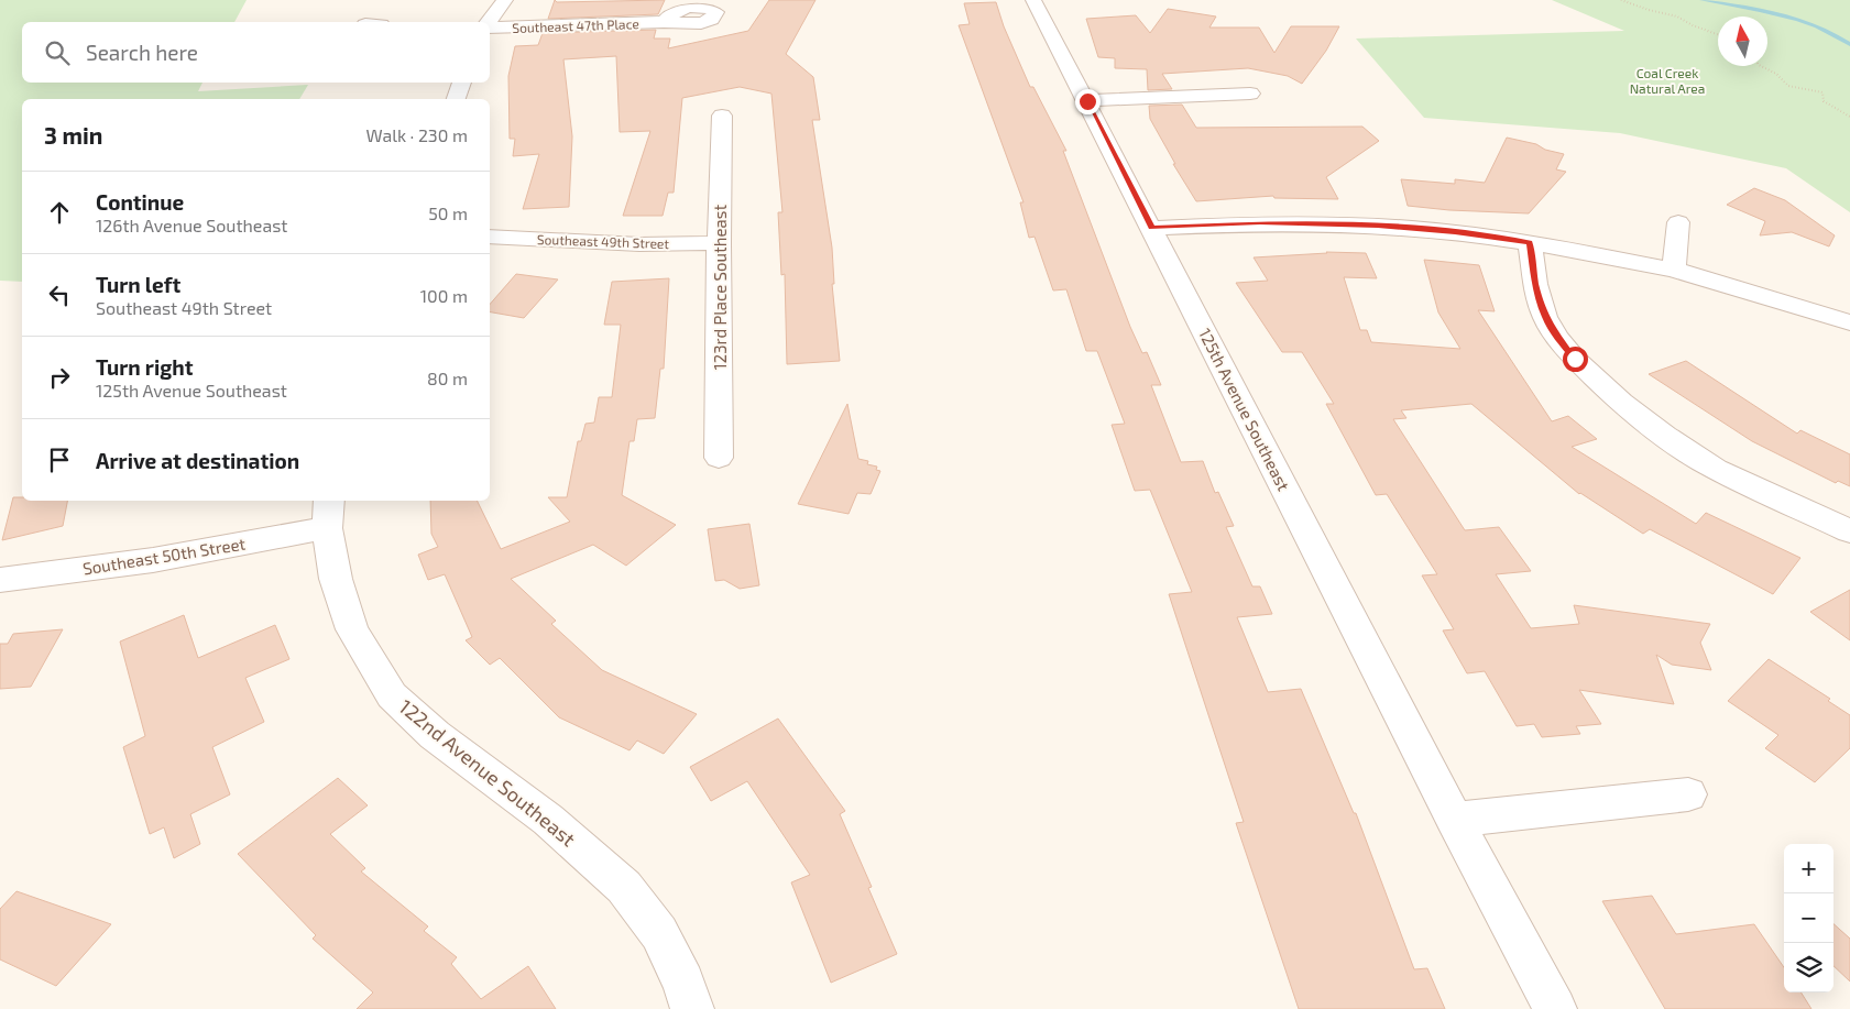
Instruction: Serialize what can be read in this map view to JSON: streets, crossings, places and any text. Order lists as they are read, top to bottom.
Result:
{
  "streets": {
    "street": [
      "Southeast 47th Place",
      "Southeast 49th Street",
      "123rd Place Southeast",
      "125th Avenue Southeast",
      "Southeast 50th Street",
      "122nd Avenue Southeast"
    ]
  },
  "crossings": [
    ["Southeast 49th Street", "123rd Place Southeast"],
    ["Southeast 50th Street", "122nd Avenue Southeast"]
  ],
  "parks": ["Coal Creek Natural Area"],
  "north": "top",
  "page": {
    "search": "Search here",
    "heading": ["3 min", "Walk · 230 m"],
    "list": [
      ["Continue", "126th Avenue Southeast", "50 m"],
      ["Turn left", "Southeast 49th Street", "100 m"],
      ["Turn right", "125th Avenue Southeast", "80 m"],
      "Arrive at destination"
    ],
    "map_buttons": ["+", "−"]
  }
}
